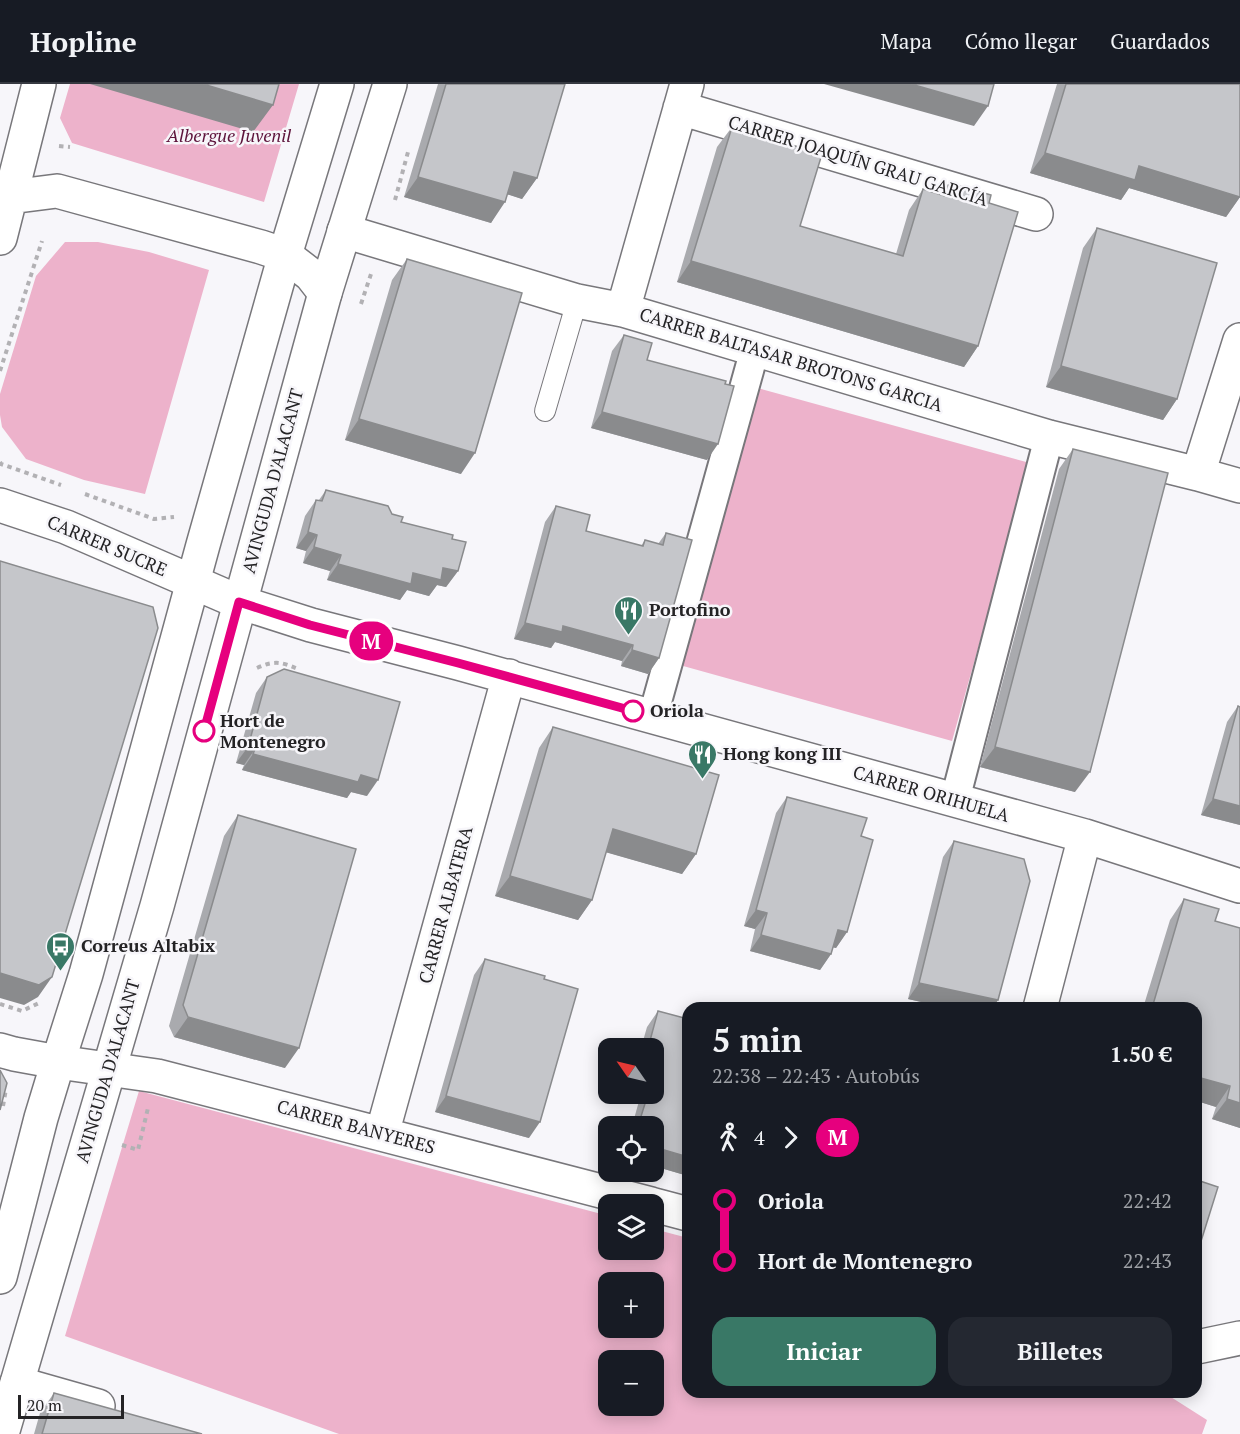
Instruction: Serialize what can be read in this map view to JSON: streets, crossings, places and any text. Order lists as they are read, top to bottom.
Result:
{
  "streets": {
    "street": [
      "CARRER JOAQUÍN GRAU GARCÍA",
      "CARRER BALTASAR BROTONS GARCIA",
      "AVINGUDA D'ALACANT",
      "CARRER SUCRE",
      "CARRER ORIHUELA",
      "CARRER ALBATERA",
      "CARRER BANYERES"
    ]
  },
  "crossings": [
    ["CARRER JOAQUÍN GRAU GARCÍA", "CARRER BALTASAR BROTONS GARCIA"],
    ["CARRER BALTASAR BROTONS GARCIA", "AVINGUDA D'ALACANT"],
    ["AVINGUDA D'ALACANT", "CARRER SUCRE"],
    ["AVINGUDA D'ALACANT", "CARRER ORIHUELA"],
    ["AVINGUDA D'ALACANT", "CARRER BANYERES"],
    ["CARRER SUCRE", "CARRER ORIHUELA"],
    ["CARRER ORIHUELA", "CARRER ALBATERA"],
    ["CARRER ALBATERA", "CARRER BANYERES"]
  ],
  "parks": ["Albergue Juvenil"],
  "places": {
    "restaurant": ["Portofino", "Hong kong III"],
    "other": ["Oriola", "Hort de Montenegro"],
    "bus stop": ["Correus Altabix"]
  },
  "lines": ["bus line M"],
  "scale_bar": "20 m",
  "north": "top left",
  "page": {
    "header": "Hopline",
    "nav": ["Mapa", "Cómo llegar", "Guardados"],
    "on_map": "M",
    "heading": ["5 min", "22:38 – 22:43 · Autobús", "1.50 €"],
    "map_buttons": ["+", "−"],
    "legs": ["4", "M"],
    "list": [
      {
        "name": "Oriola",
        "value": "22:42"
      },
      {
        "name": "Hort de Montenegro",
        "value": "22:43"
      }
    ],
    "buttons": ["Iniciar", "Billetes"],
    "scale": "20 m"
  }
}
